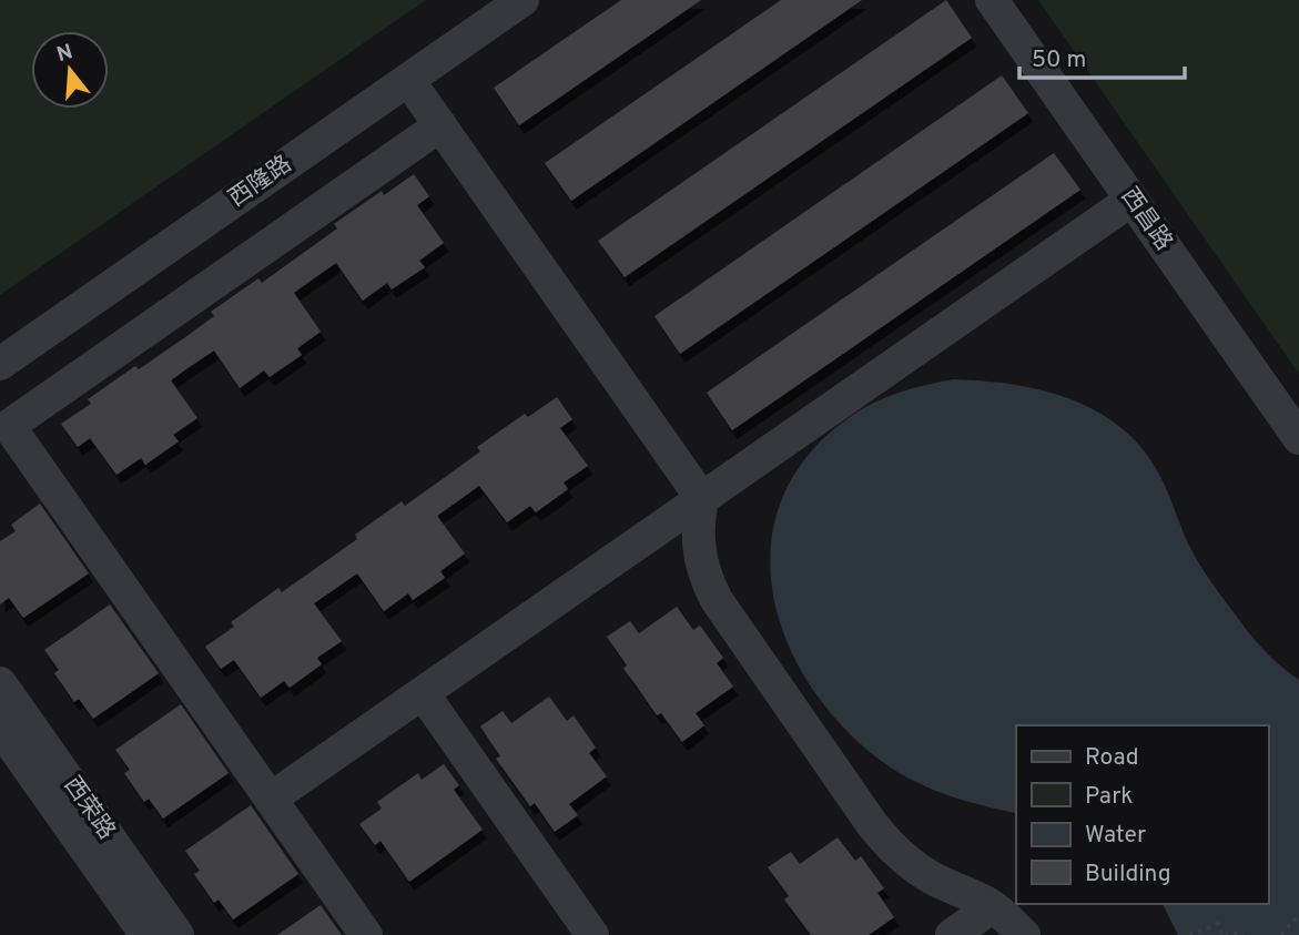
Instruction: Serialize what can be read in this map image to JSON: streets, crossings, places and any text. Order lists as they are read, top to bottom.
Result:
{
  "streets": {
    "street": ["西隆路", "西昌路", "西荣路"]
  },
  "legend": [
    "Road",
    "Park",
    "Water",
    "Building"
  ],
  "scale_bar": "50 m",
  "north": "top"
}
